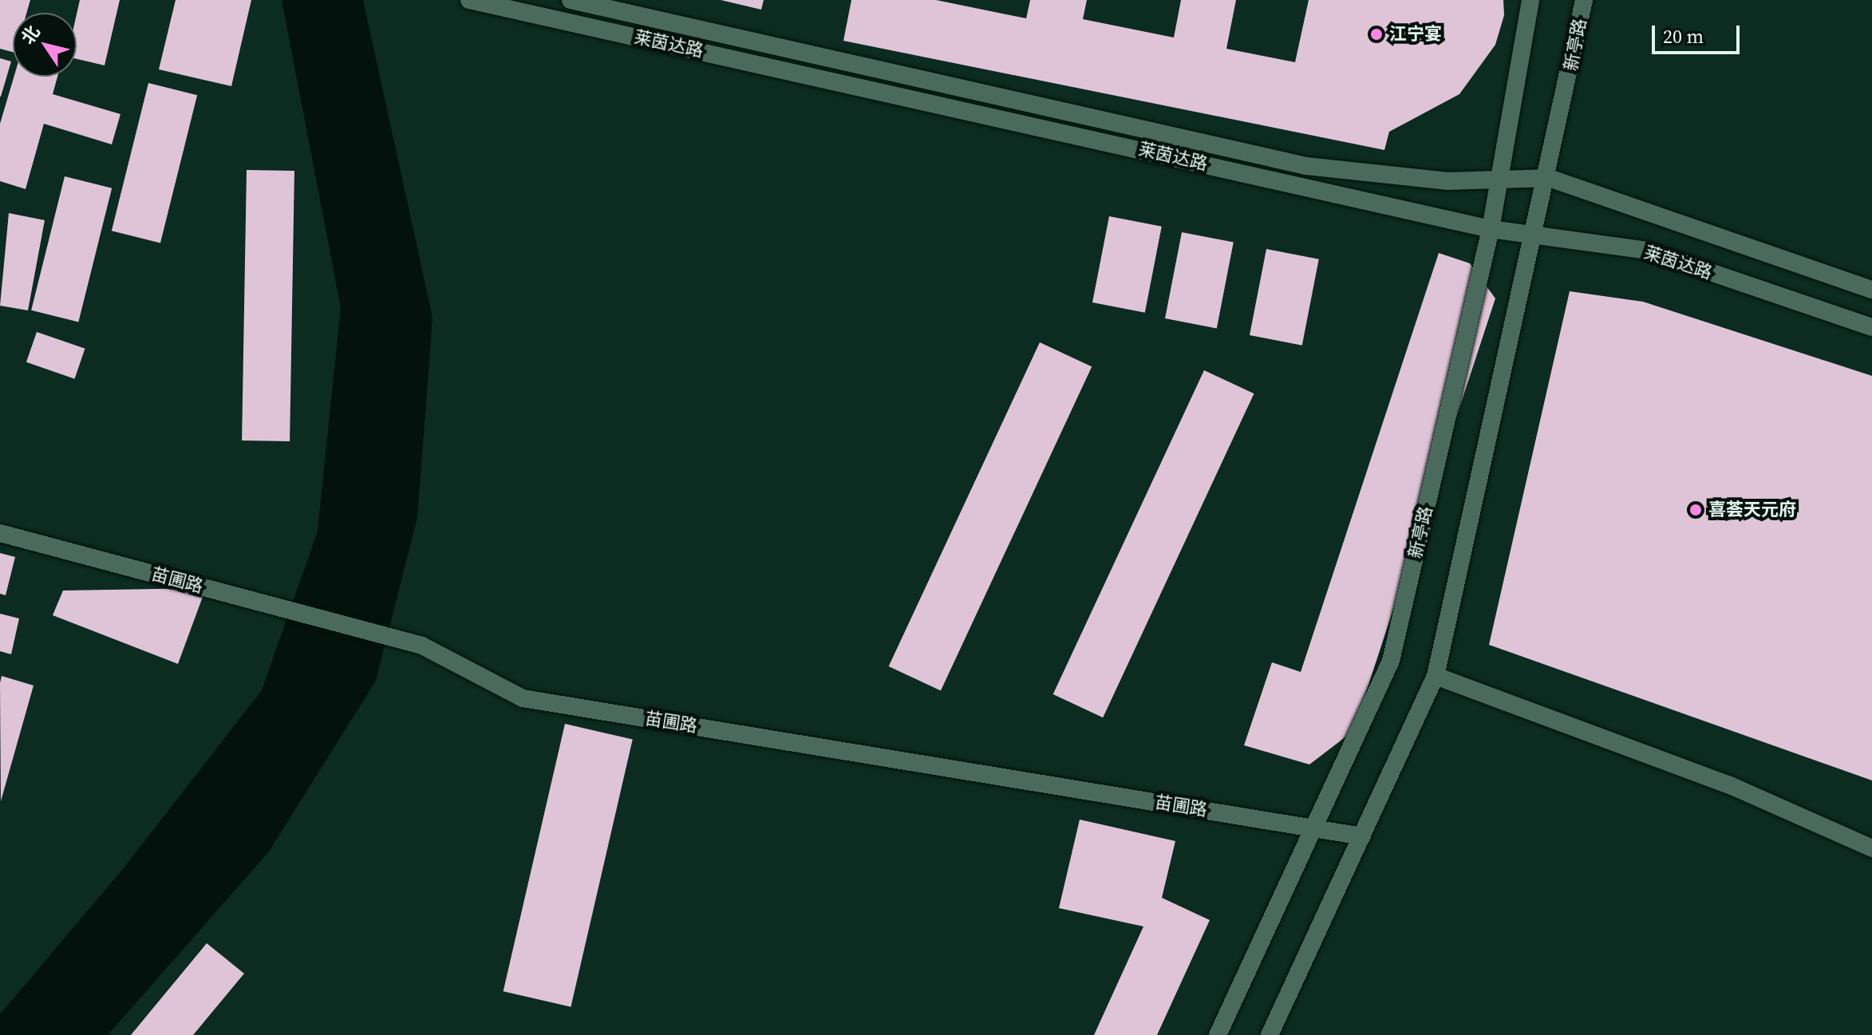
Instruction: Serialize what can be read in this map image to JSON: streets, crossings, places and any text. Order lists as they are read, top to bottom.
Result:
{
  "streets": {
    "main road": ["莱茵达路", "新亭路", "苗圃路"]
  },
  "crossings": [
    ["莱茵达路", "新亭路"],
    ["新亭路", "苗圃路"]
  ],
  "places": ["江宁宴", "喜荟天元府"],
  "scale_bar": "20 m",
  "north": "top left"
}
